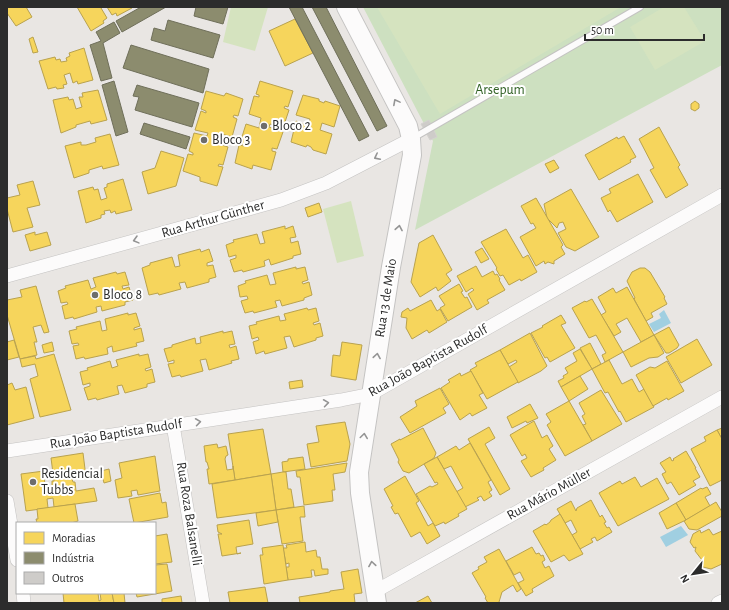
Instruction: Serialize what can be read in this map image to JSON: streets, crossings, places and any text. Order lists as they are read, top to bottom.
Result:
{
  "streets": {
    "main road": ["Rua 13 de Maio"],
    "street": [
      "Rua Arthur Günther",
      "Rua João Baptista Rudolf",
      "Rua Mário Müller",
      "Rua Roza Balsanelli"
    ]
  },
  "crossings": [
    ["Rua Arthur Günther", "Rua 13 de Maio"],
    ["Rua 13 de Maio", "Rua João Baptista Rudolf"],
    ["Rua 13 de Maio", "Rua Mário Müller"],
    ["Rua João Baptista Rudolf", "Rua Roza Balsanelli"]
  ],
  "one_way": ["Rua Arthur Günther", "Rua 13 de Maio"],
  "parks": ["Arsepum"],
  "places": [
    "Bloco 2",
    "Bloco 3",
    "Bloco 8",
    "Residencial Tubbs"
  ],
  "legend": ["Moradias", "Indústria", "Outros"],
  "scale_bar": "50 m",
  "north": "bottom left"
}
